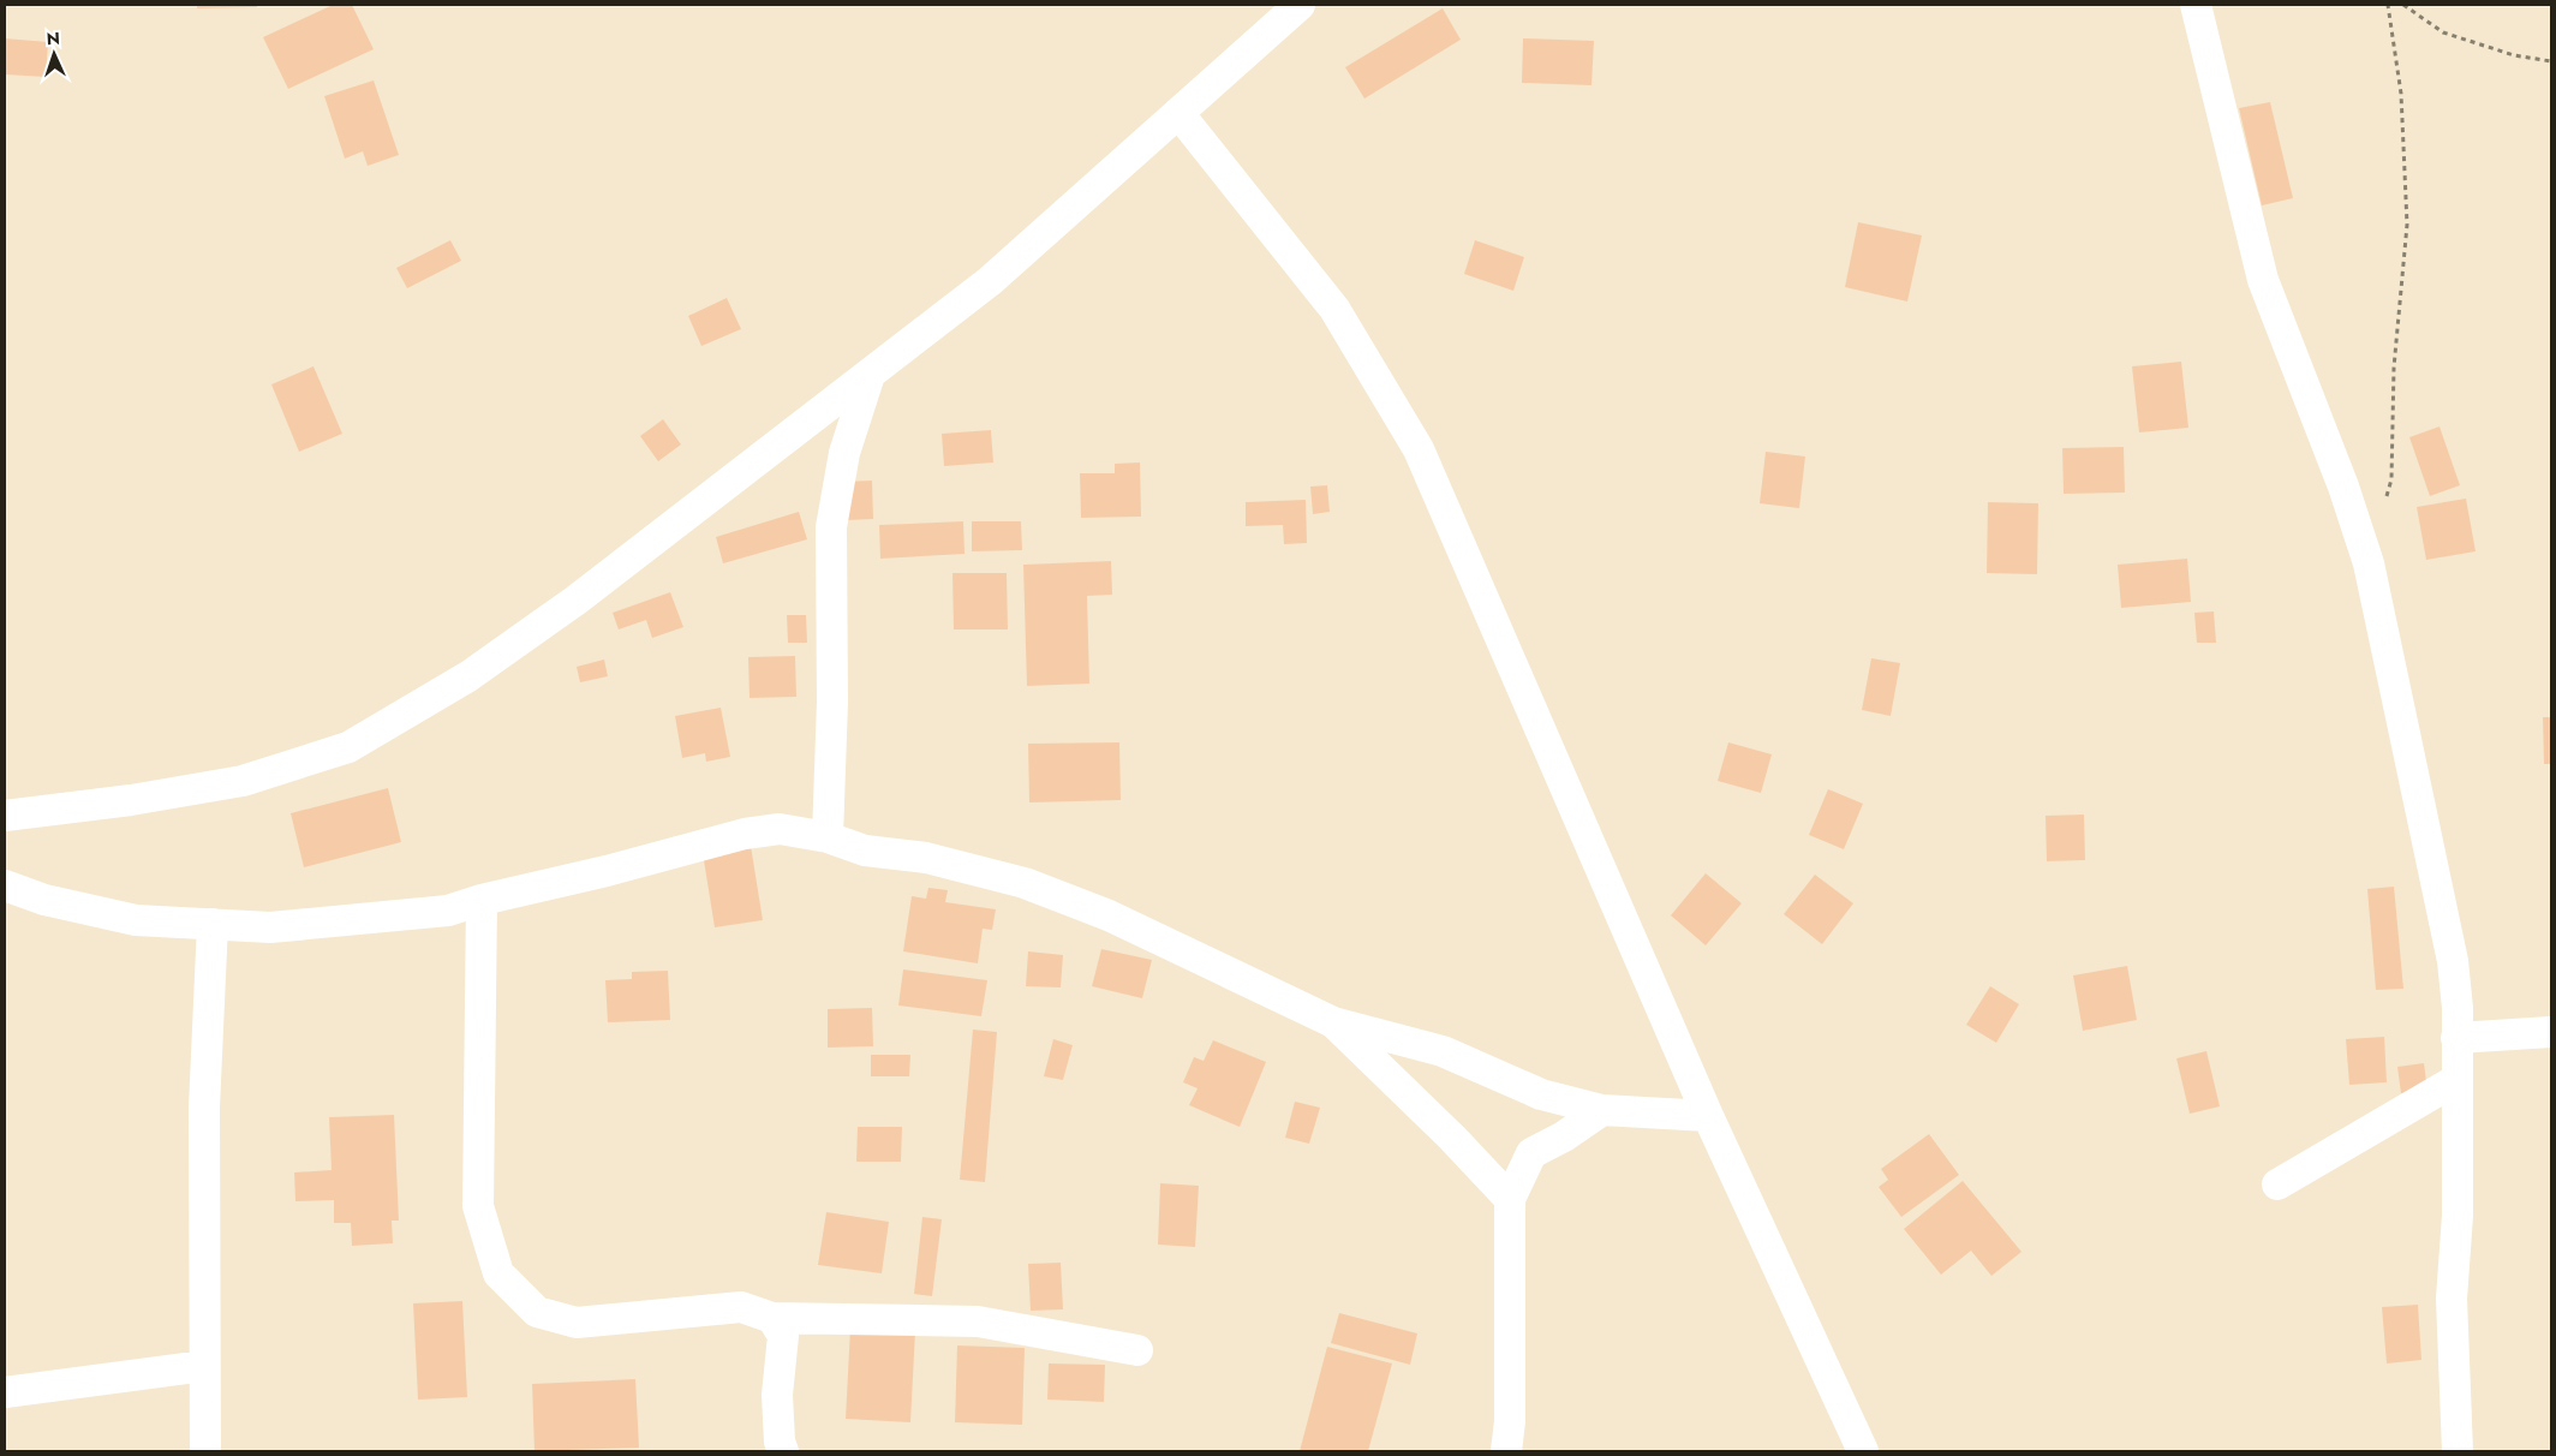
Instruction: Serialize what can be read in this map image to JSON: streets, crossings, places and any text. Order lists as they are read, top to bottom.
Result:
{
  "north": "top"
}
